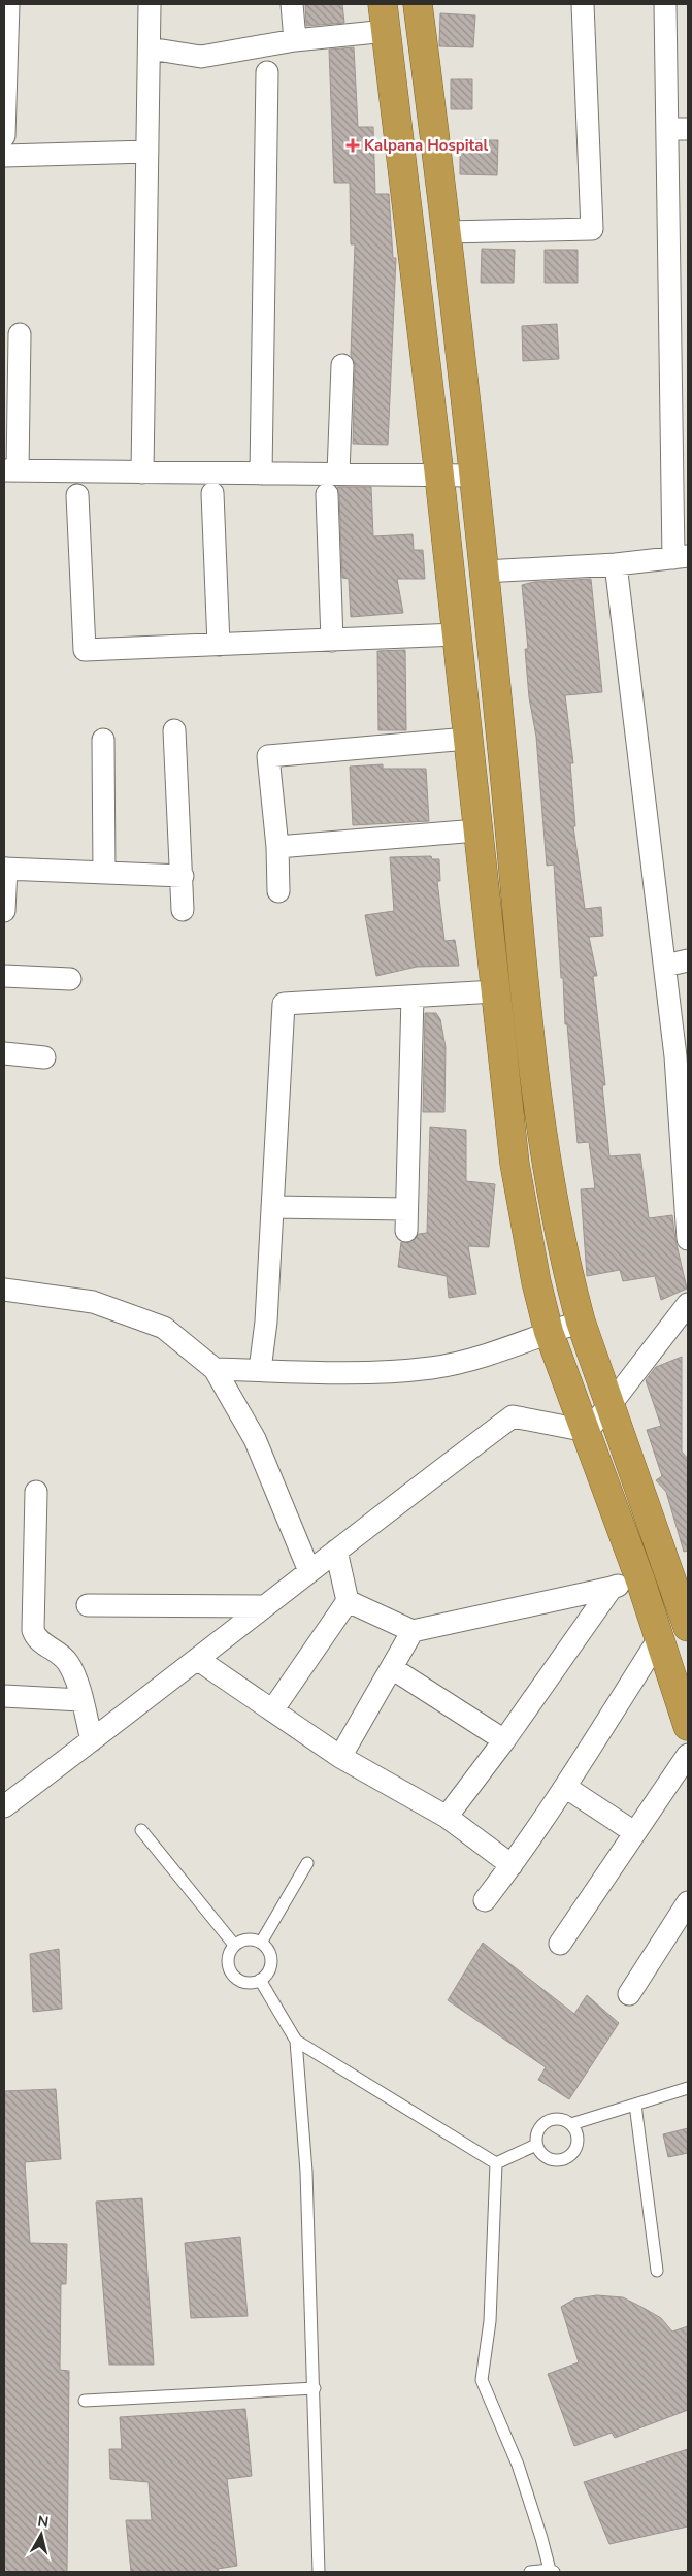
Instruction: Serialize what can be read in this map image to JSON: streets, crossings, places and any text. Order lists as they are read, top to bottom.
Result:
{
  "places": {
    "health": ["Kalpana Hospital"]
  },
  "north": "top"
}
